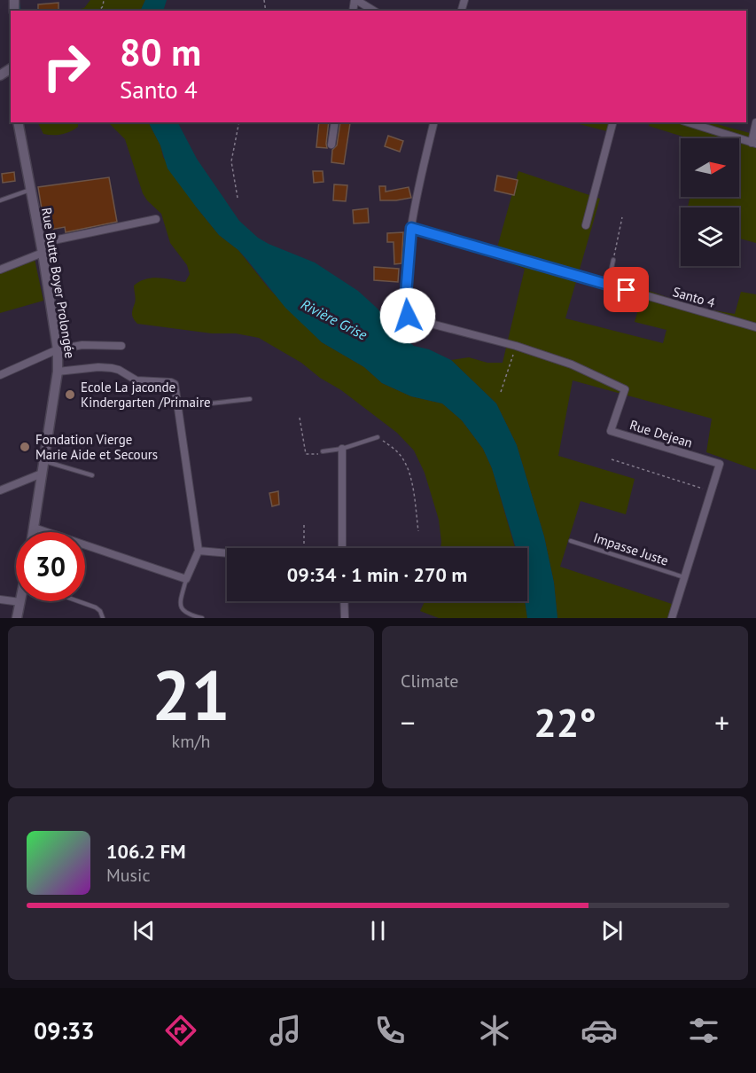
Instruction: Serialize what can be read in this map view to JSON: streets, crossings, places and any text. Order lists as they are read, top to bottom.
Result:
{
  "streets": {
    "street": ["Rue Butte Boyer Prolongée", "Santo 4", "Rue Dejean"],
    "lane": ["Impasse Juste"]
  },
  "crossings": [
    ["Santo 4", "Rue Dejean"],
    ["Rue Dejean", "Impasse Juste"]
  ],
  "water": ["Rivière Grise"],
  "places": ["Ecole La jaconde Kindergarten /Primaire", "Fondation Vierge Marie Aide et Secours"],
  "north": "right",
  "page": {
    "turn": ["80 m", "Santo 4"],
    "limit": "30",
    "trip": "09:34 · 1 min · 270 m",
    "tile": [
      ["21", "km/h"],
      "Climate"
    ],
    "heat": ["−", "22°", "+"],
    "song": ["106.2 FM", "Music"],
    "tabs": "09:33"
  }
}
